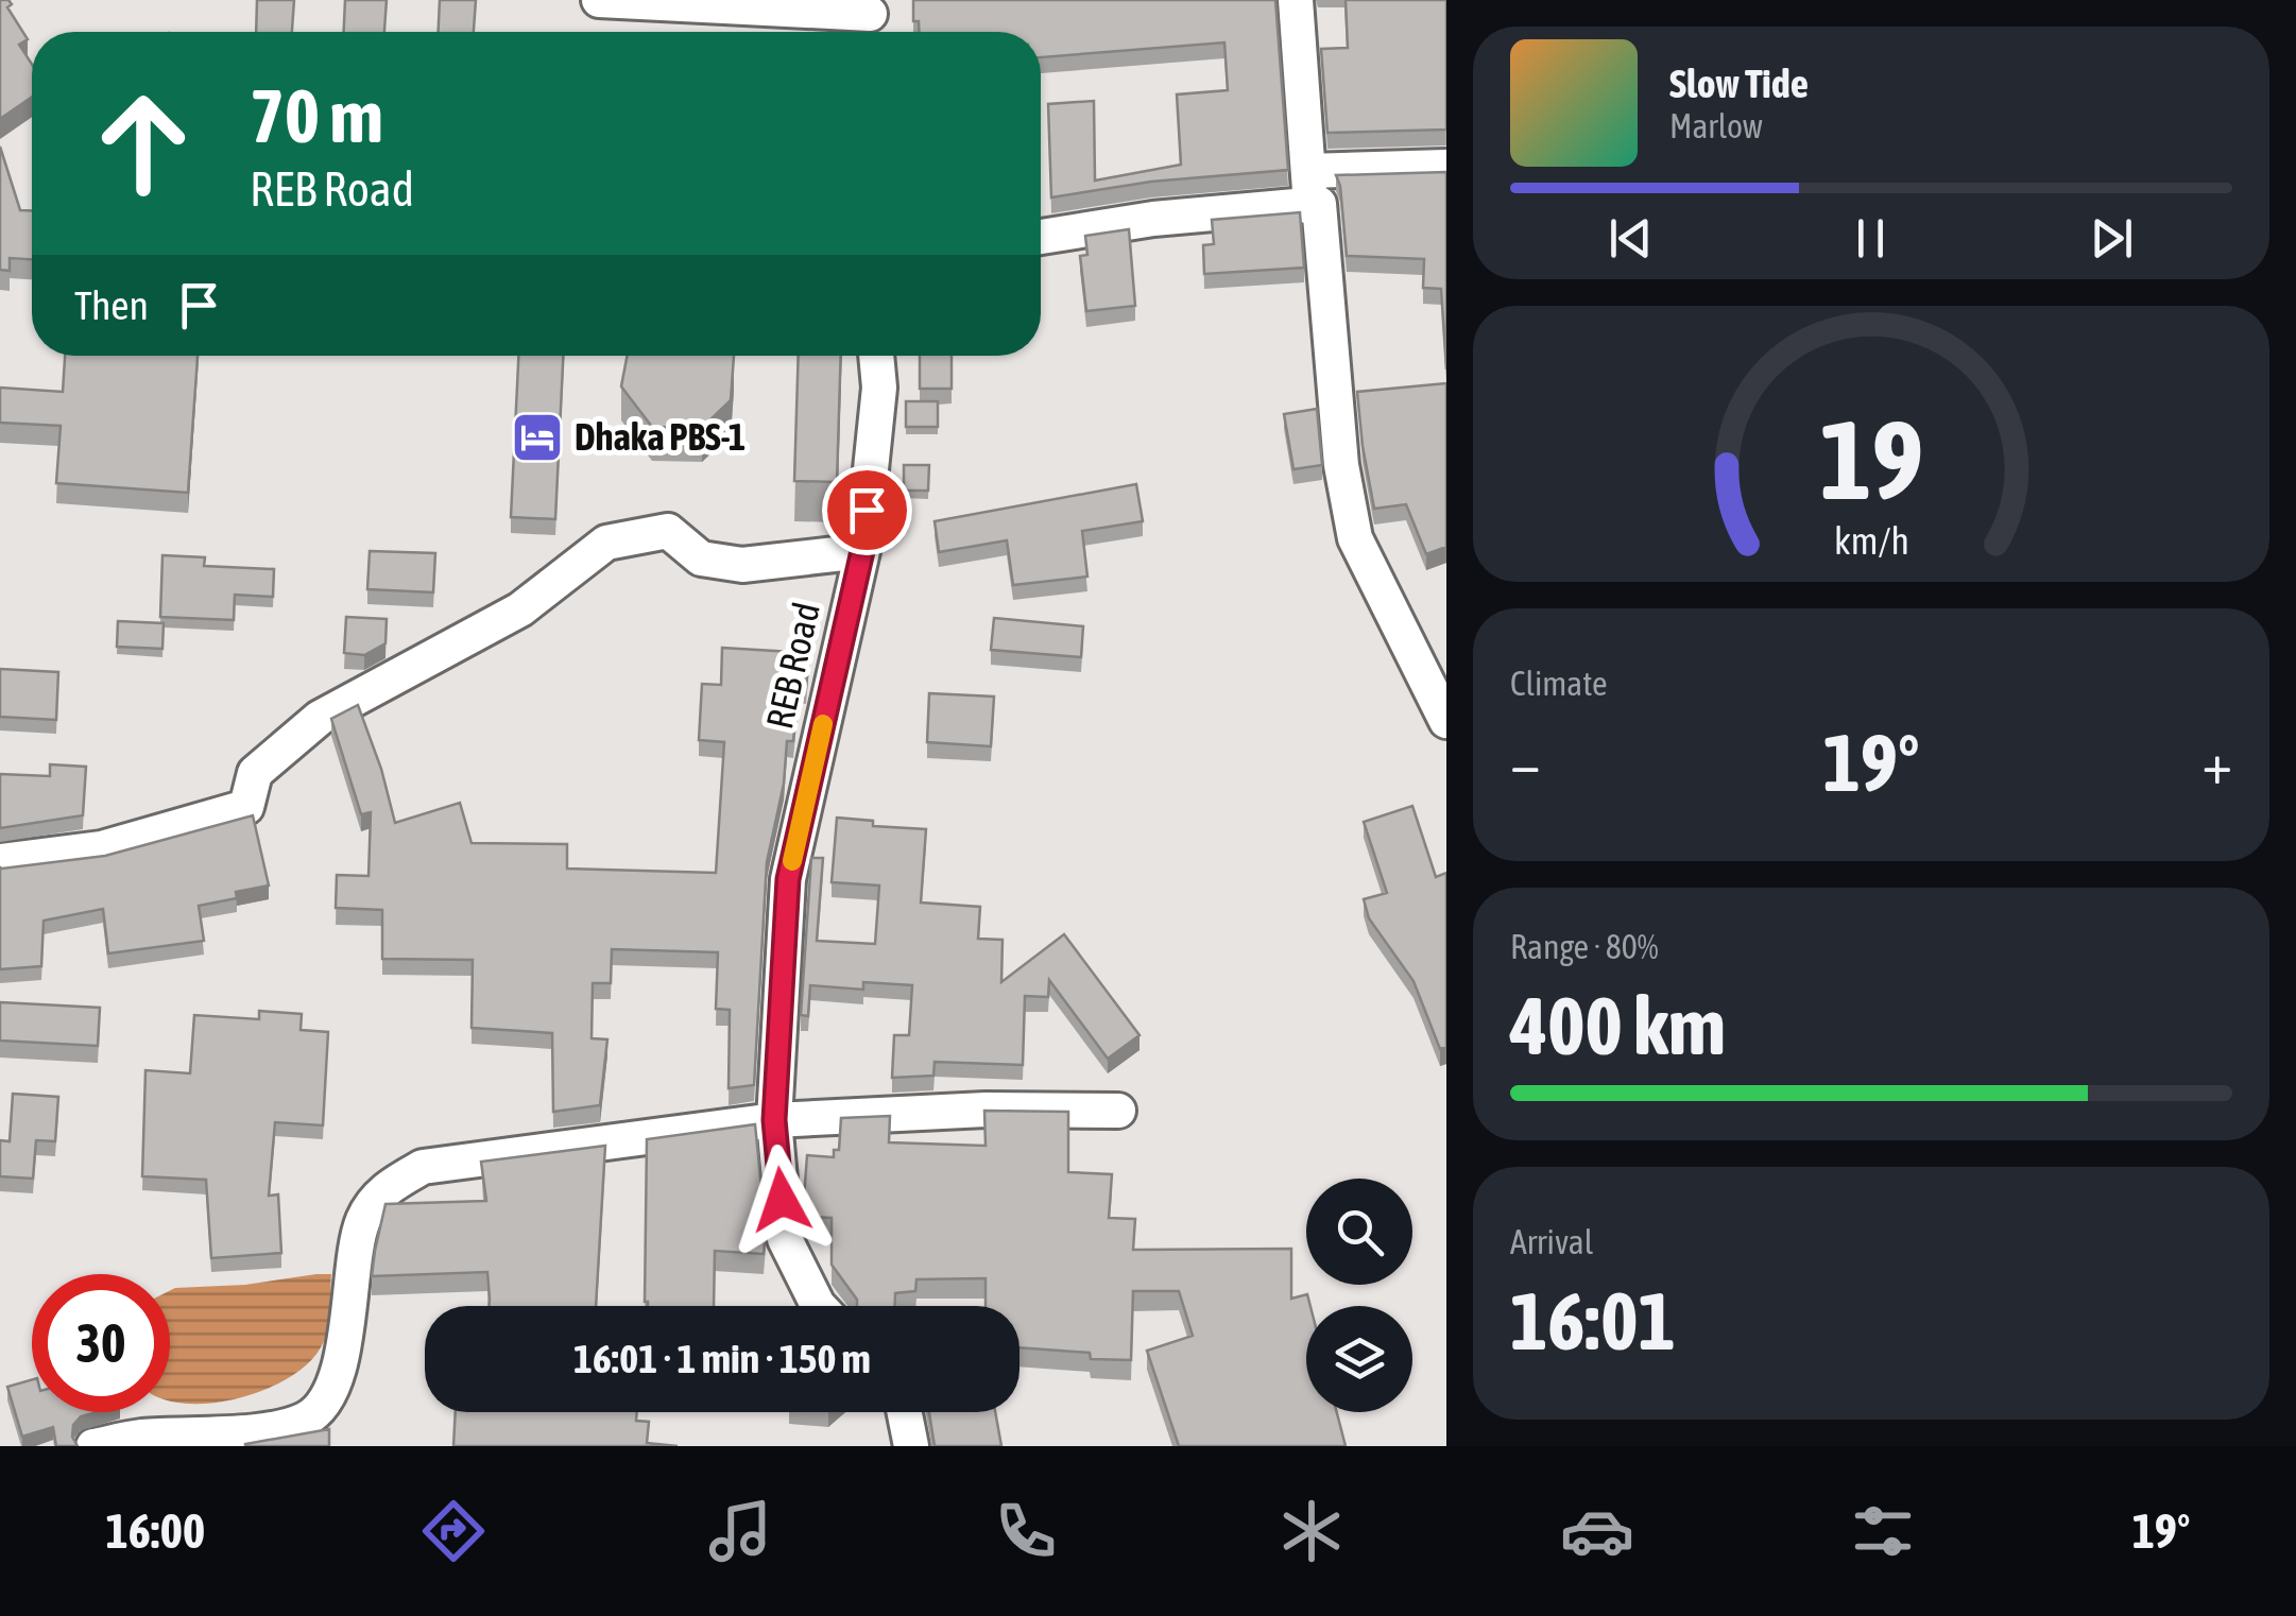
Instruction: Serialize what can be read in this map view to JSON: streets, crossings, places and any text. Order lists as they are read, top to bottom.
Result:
{
  "streets": {
    "street": ["REB Road"]
  },
  "places": {
    "hotel": ["Dhaka PBS-1"]
  },
  "page": {
    "turn": ["70 m", "REB Road"],
    "song": ["Slow Tide", "Marlow"],
    "then": "Then",
    "tile": [
      "Climate",
      ["Range · 80%", "400 km"],
      ["Arrival", "16:01"]
    ],
    "heat": ["−", "19°", "+"],
    "limit": "30",
    "trip": "16:01 · 1 min · 150 m",
    "tabs": ["16:00", "19°"],
    "gauge": ["19", "km/h"]
  }
}
